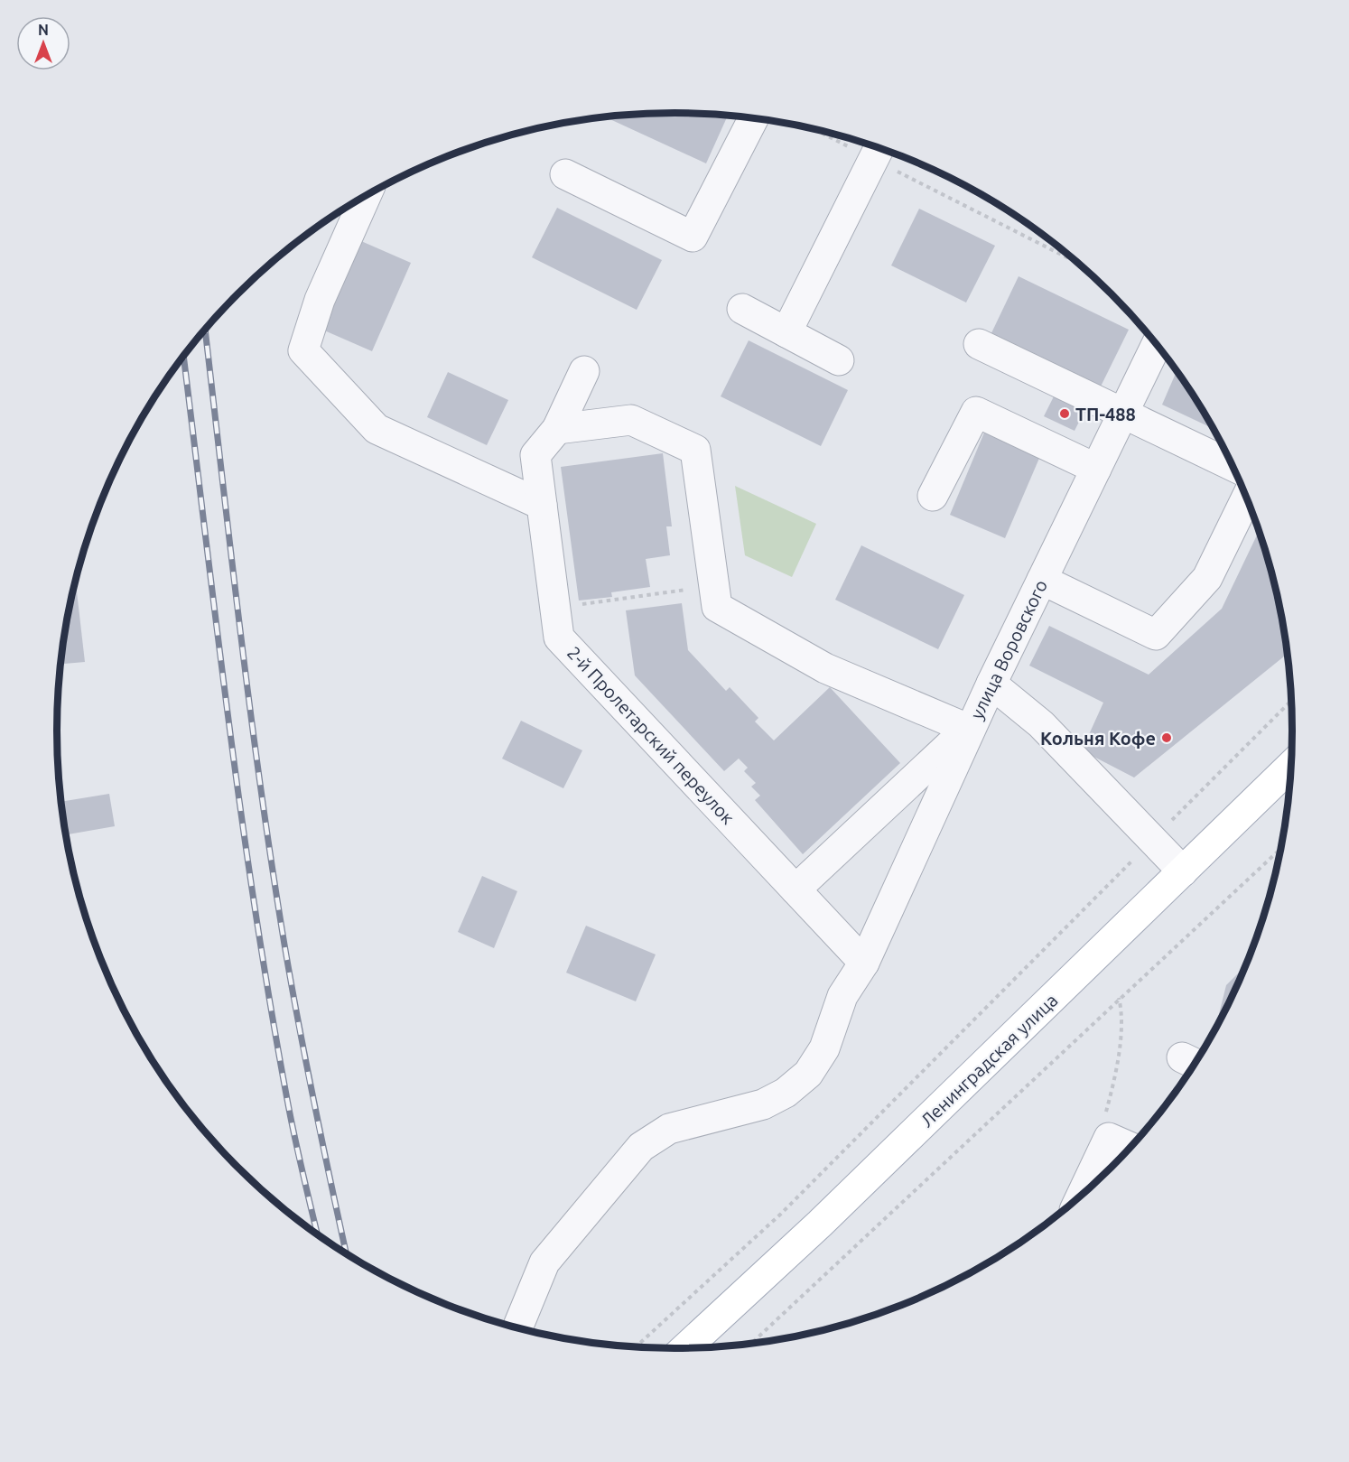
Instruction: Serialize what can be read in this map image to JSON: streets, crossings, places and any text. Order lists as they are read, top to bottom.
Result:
{
  "streets": {
    "main road": ["Ленинградская улица"],
    "street": ["улица Воровского", "2-й Пролетарский переулок"]
  },
  "crossings": [
    ["улица Воровского", "2-й Пролетарский переулок"]
  ],
  "places": ["ТП-488", "Кольня Кофе"],
  "north": "top"
}
